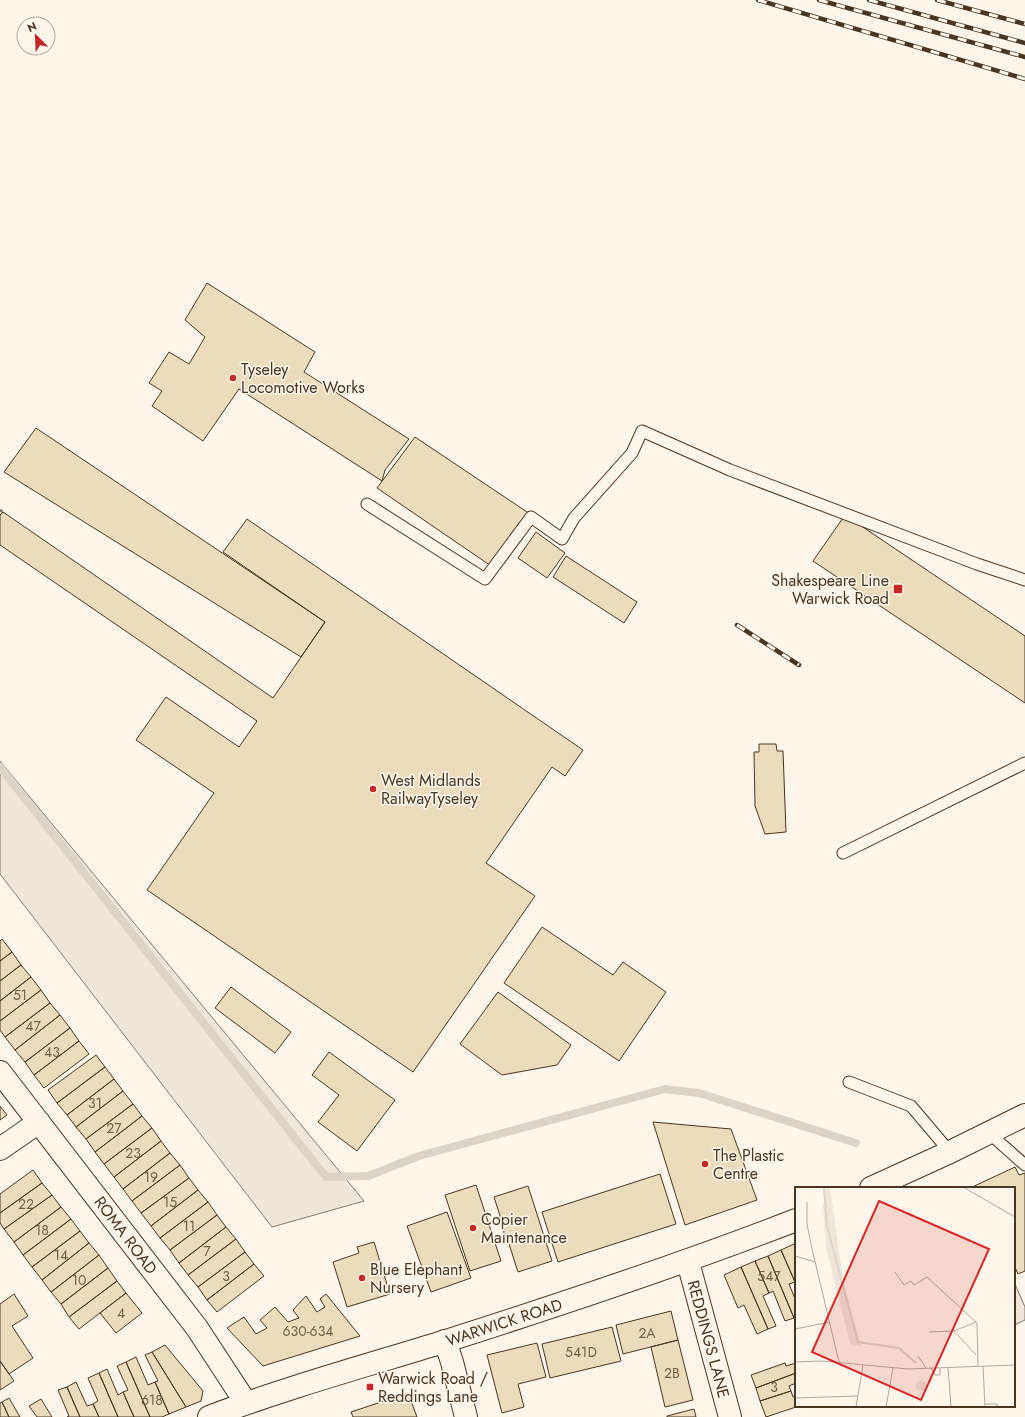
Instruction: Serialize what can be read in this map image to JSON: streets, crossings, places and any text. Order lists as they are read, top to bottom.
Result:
{
  "streets": {
    "main road": ["ROMA ROAD", "WARWICK ROAD", "REDDINGS LANE"]
  },
  "crossings": [
    ["ROMA ROAD", "WARWICK ROAD"],
    ["WARWICK ROAD", "REDDINGS LANE"]
  ],
  "places": {
    "other": [
      "Tyseley Locomotive Works",
      "West Midlands RailwayTyseley",
      "The Plastic Centre",
      "Copier Maintenance",
      "Blue Elephant Nursery"
    ],
    "transit": ["Shakespeare Line Warwick Road", "Warwick Road / Reddings Lane"]
  },
  "house_numbers": [
    "51",
    "47",
    "43",
    "31",
    "27",
    "23",
    "19",
    "15",
    "22",
    "11",
    "18",
    "7",
    "14",
    "3",
    "547",
    "10",
    "4",
    "630-634",
    "2A",
    "541D",
    "2B",
    "3",
    "618"
  ],
  "north": "top left"
}
